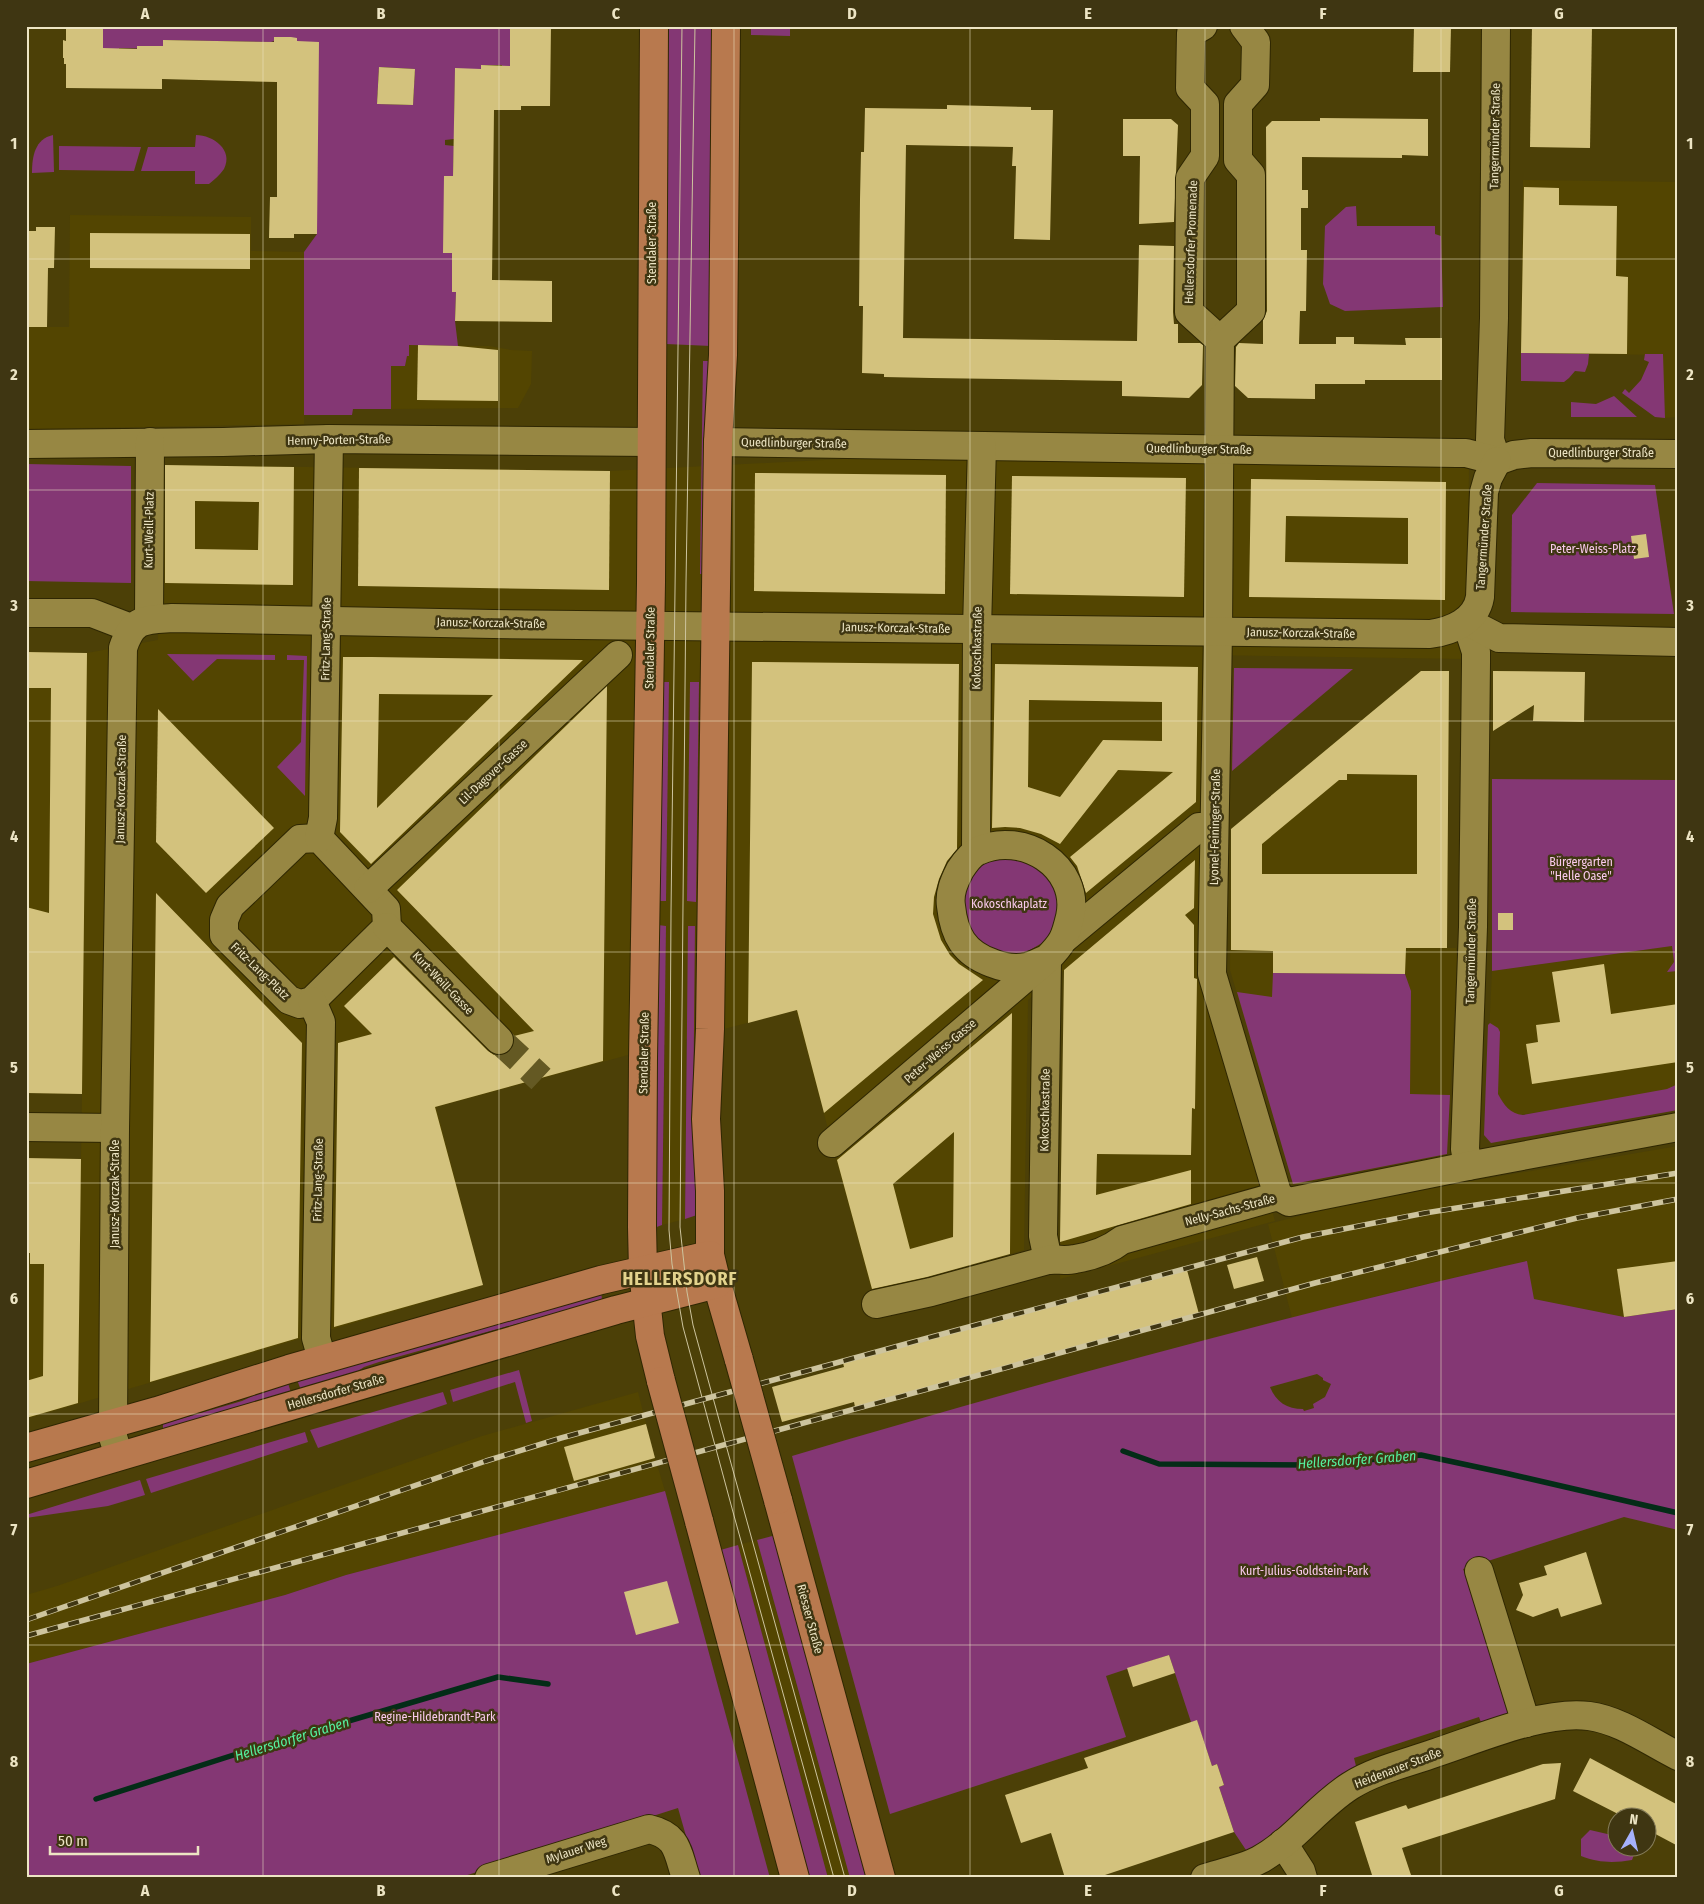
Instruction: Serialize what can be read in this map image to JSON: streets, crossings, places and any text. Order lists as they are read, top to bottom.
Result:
{
  "streets": {
    "main road": ["Stendaler Straße", "Hellersdorfer Straße", "Riesaer Straße"],
    "street": [
      "Tangermünder Straße",
      "Hellersdorfer Promenade",
      "Henny-Porten-Straße",
      "Quedlinburger Straße",
      "Kurt-Weill-Platz",
      "Janusz-Korczak-Straße",
      "Fritz-Lang-Straße",
      "Kokoschkastraße",
      "Lil-Dagover-Gasse",
      "Lyonel-Feininger-Straße",
      "Fritz-Lang-Platz",
      "Kurt-Weill-Gasse",
      "Peter-Weiss-Gasse",
      "Nelly-Sachs-Straße",
      "Heidenauer Straße",
      "Mylauer Weg"
    ]
  },
  "crossings": [
    ["Tangermünder Straße", "Quedlinburger Straße"],
    ["Tangermünder Straße", "Janusz-Korczak-Straße"],
    ["Tangermünder Straße", "Nelly-Sachs-Straße"],
    ["Stendaler Straße", "Henny-Porten-Straße"],
    ["Stendaler Straße", "Janusz-Korczak-Straße"],
    ["Stendaler Straße", "Hellersdorfer Straße"],
    ["Henny-Porten-Straße", "Kurt-Weill-Platz"],
    ["Henny-Porten-Straße", "Fritz-Lang-Straße"],
    ["Quedlinburger Straße", "Kokoschkastraße"],
    ["Quedlinburger Straße", "Lyonel-Feininger-Straße"],
    ["Kurt-Weill-Platz", "Janusz-Korczak-Straße"],
    ["Janusz-Korczak-Straße", "Fritz-Lang-Straße"],
    ["Janusz-Korczak-Straße", "Kokoschkastraße"],
    ["Janusz-Korczak-Straße", "Lyonel-Feininger-Straße"],
    ["Janusz-Korczak-Straße", "Hellersdorfer Straße"],
    ["Fritz-Lang-Straße", "Lil-Dagover-Gasse"],
    ["Fritz-Lang-Straße", "Fritz-Lang-Platz"],
    ["Fritz-Lang-Straße", "Kurt-Weill-Gasse"],
    ["Kokoschkastraße", "Peter-Weiss-Gasse"],
    ["Kokoschkastraße", "Nelly-Sachs-Straße"],
    ["Lil-Dagover-Gasse", "Fritz-Lang-Platz"],
    ["Lil-Dagover-Gasse", "Kurt-Weill-Gasse"],
    ["Lyonel-Feininger-Straße", "Nelly-Sachs-Straße"],
    ["Fritz-Lang-Platz", "Kurt-Weill-Gasse"],
    ["Hellersdorfer Straße", "Riesaer Straße"]
  ],
  "districts": ["HELLERSDORF"],
  "water": ["Hellersdorfer Graben"],
  "parks": [
    "Peter-Weiss-Platz",
    "Bürgergarten \"Helle Oase\"",
    "Kokoschkaplatz",
    "Kurt-Julius-Goldstein-Park",
    "Regine-Hildebrandt-Park"
  ],
  "scale_bar": "50 m",
  "north": "top",
  "grid": {
    "columns": [
      "A",
      "B",
      "C",
      "D",
      "E",
      "F",
      "G"
    ],
    "rows": [
      "1",
      "2",
      "3",
      "4",
      "5",
      "6",
      "7",
      "8"
    ]
  }
}
